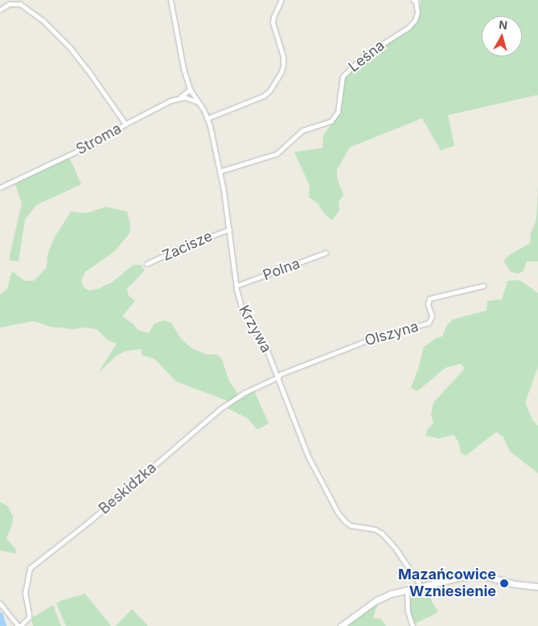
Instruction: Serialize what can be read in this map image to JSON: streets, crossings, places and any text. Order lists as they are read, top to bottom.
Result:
{
  "streets": {
    "street": [
      "Leśna",
      "Stroma",
      "Zacisze",
      "Polna",
      "Krzywa",
      "Olszyna",
      "Beskidzka"
    ]
  },
  "crossings": [
    ["Leśna", "Krzywa"],
    ["Stroma", "Krzywa"],
    ["Zacisze", "Krzywa"],
    ["Polna", "Krzywa"],
    ["Krzywa", "Olszyna"],
    ["Krzywa", "Beskidzka"],
    ["Olszyna", "Beskidzka"]
  ],
  "places": ["Mazańcowice Wzniesienie"],
  "north": "top"
}
